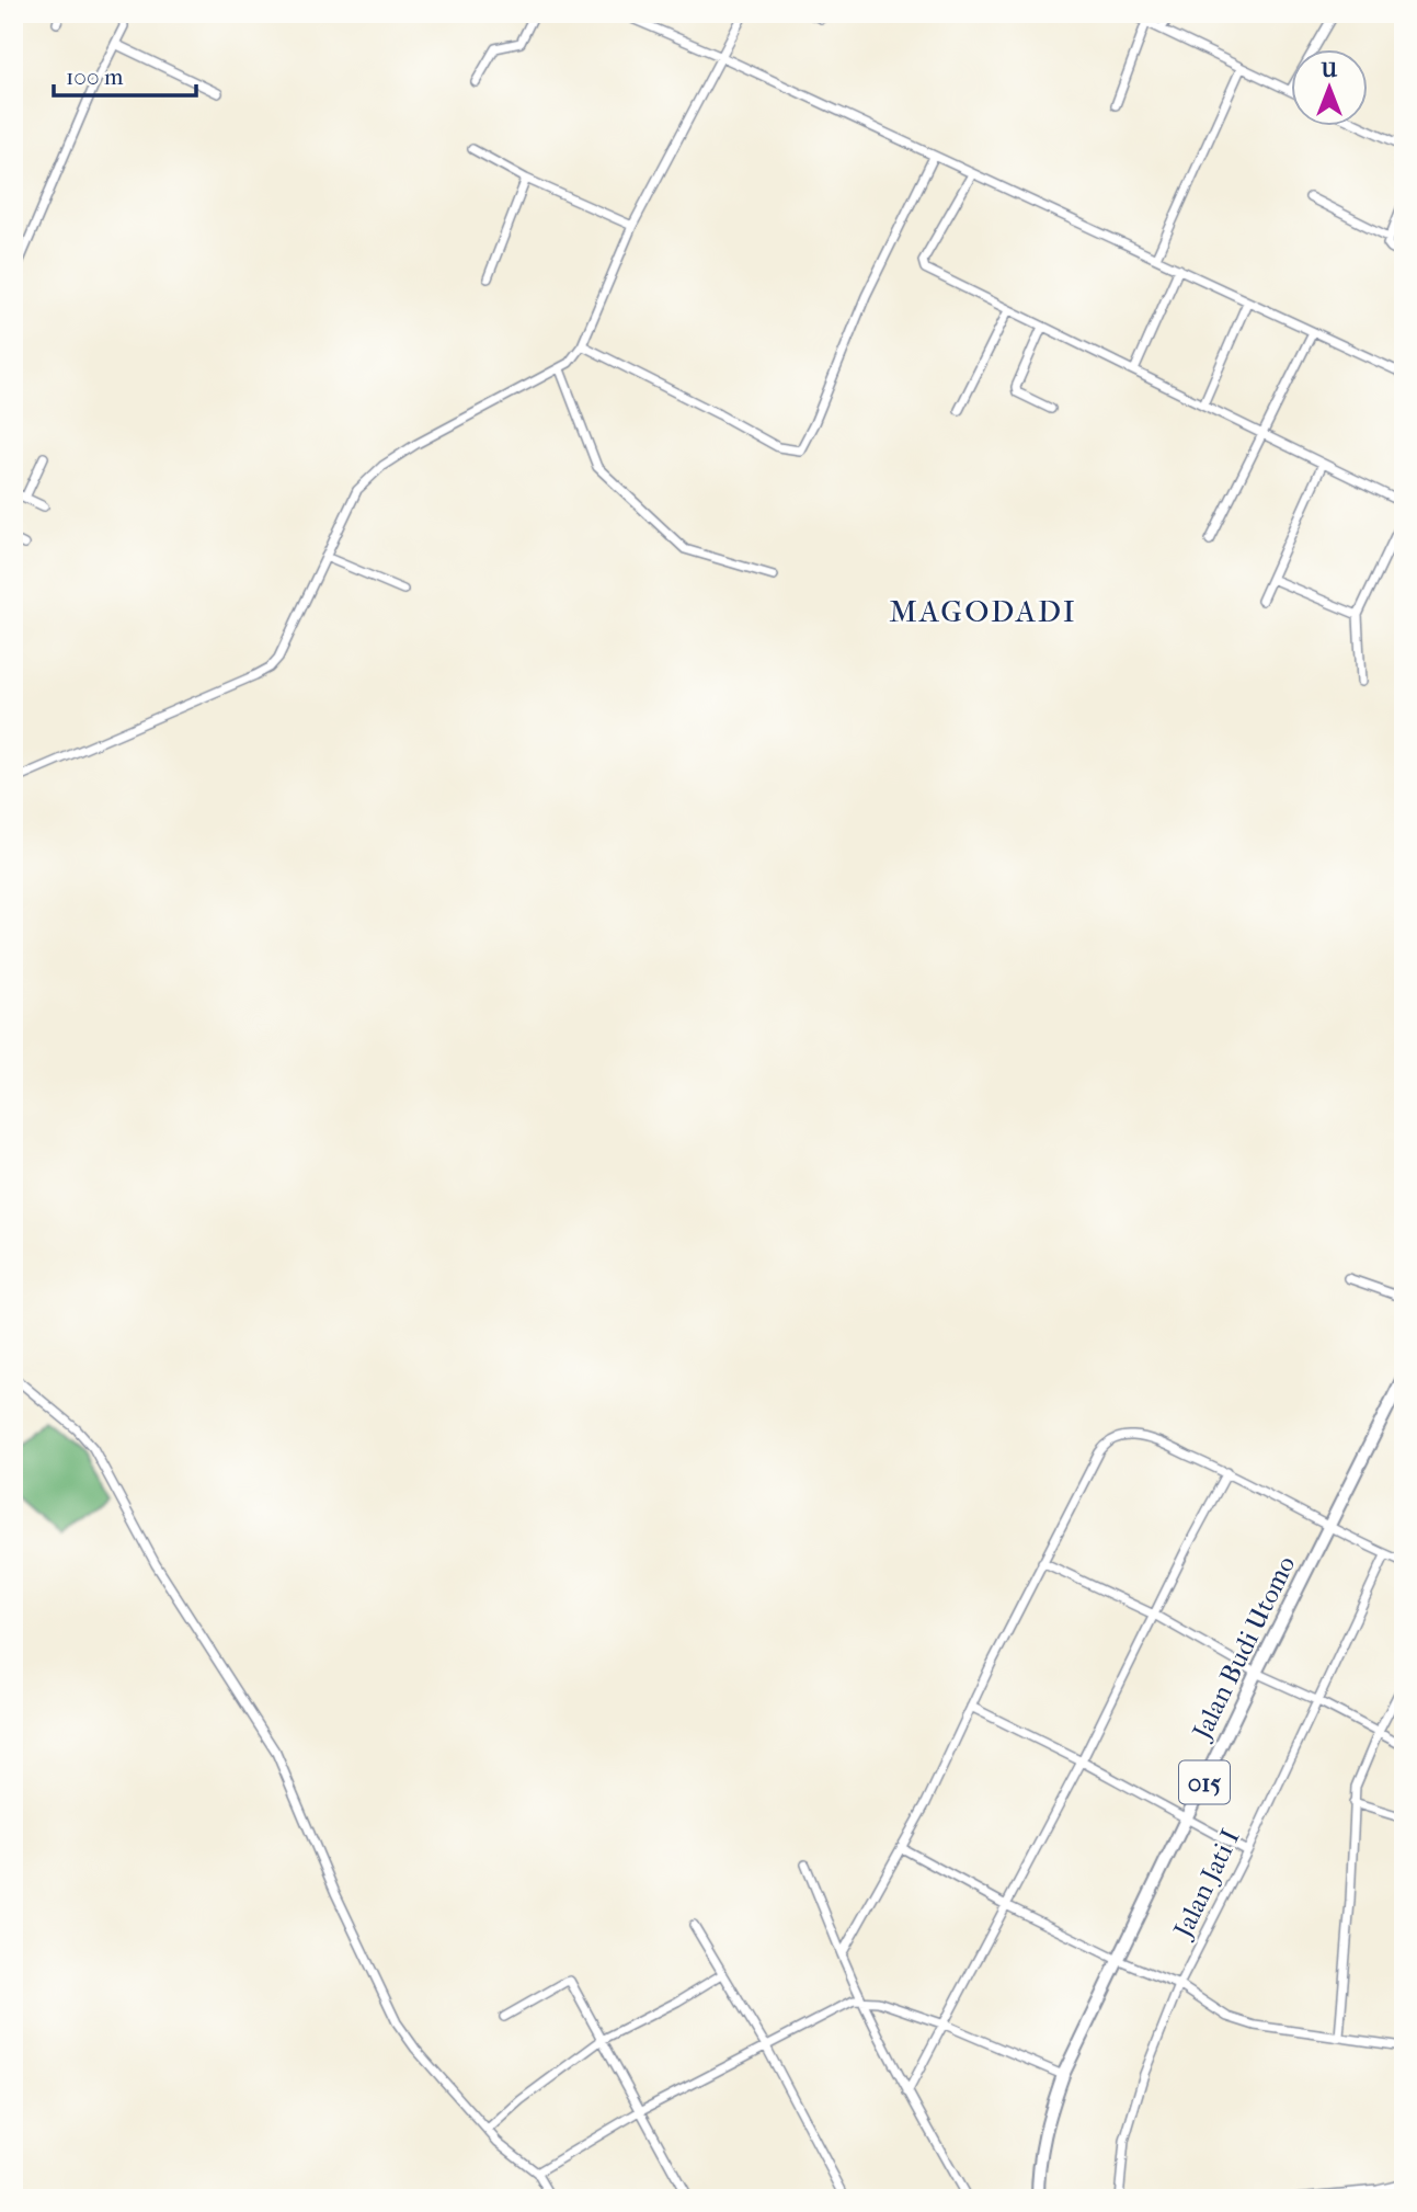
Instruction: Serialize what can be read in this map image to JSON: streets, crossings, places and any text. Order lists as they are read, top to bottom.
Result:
{
  "streets": {
    "main road": ["Jalan Budi Utomo", "015"],
    "street": ["Jalan Jati I"]
  },
  "districts": ["MAGODADI"],
  "scale_bar": "100 m",
  "north": "top"
}
